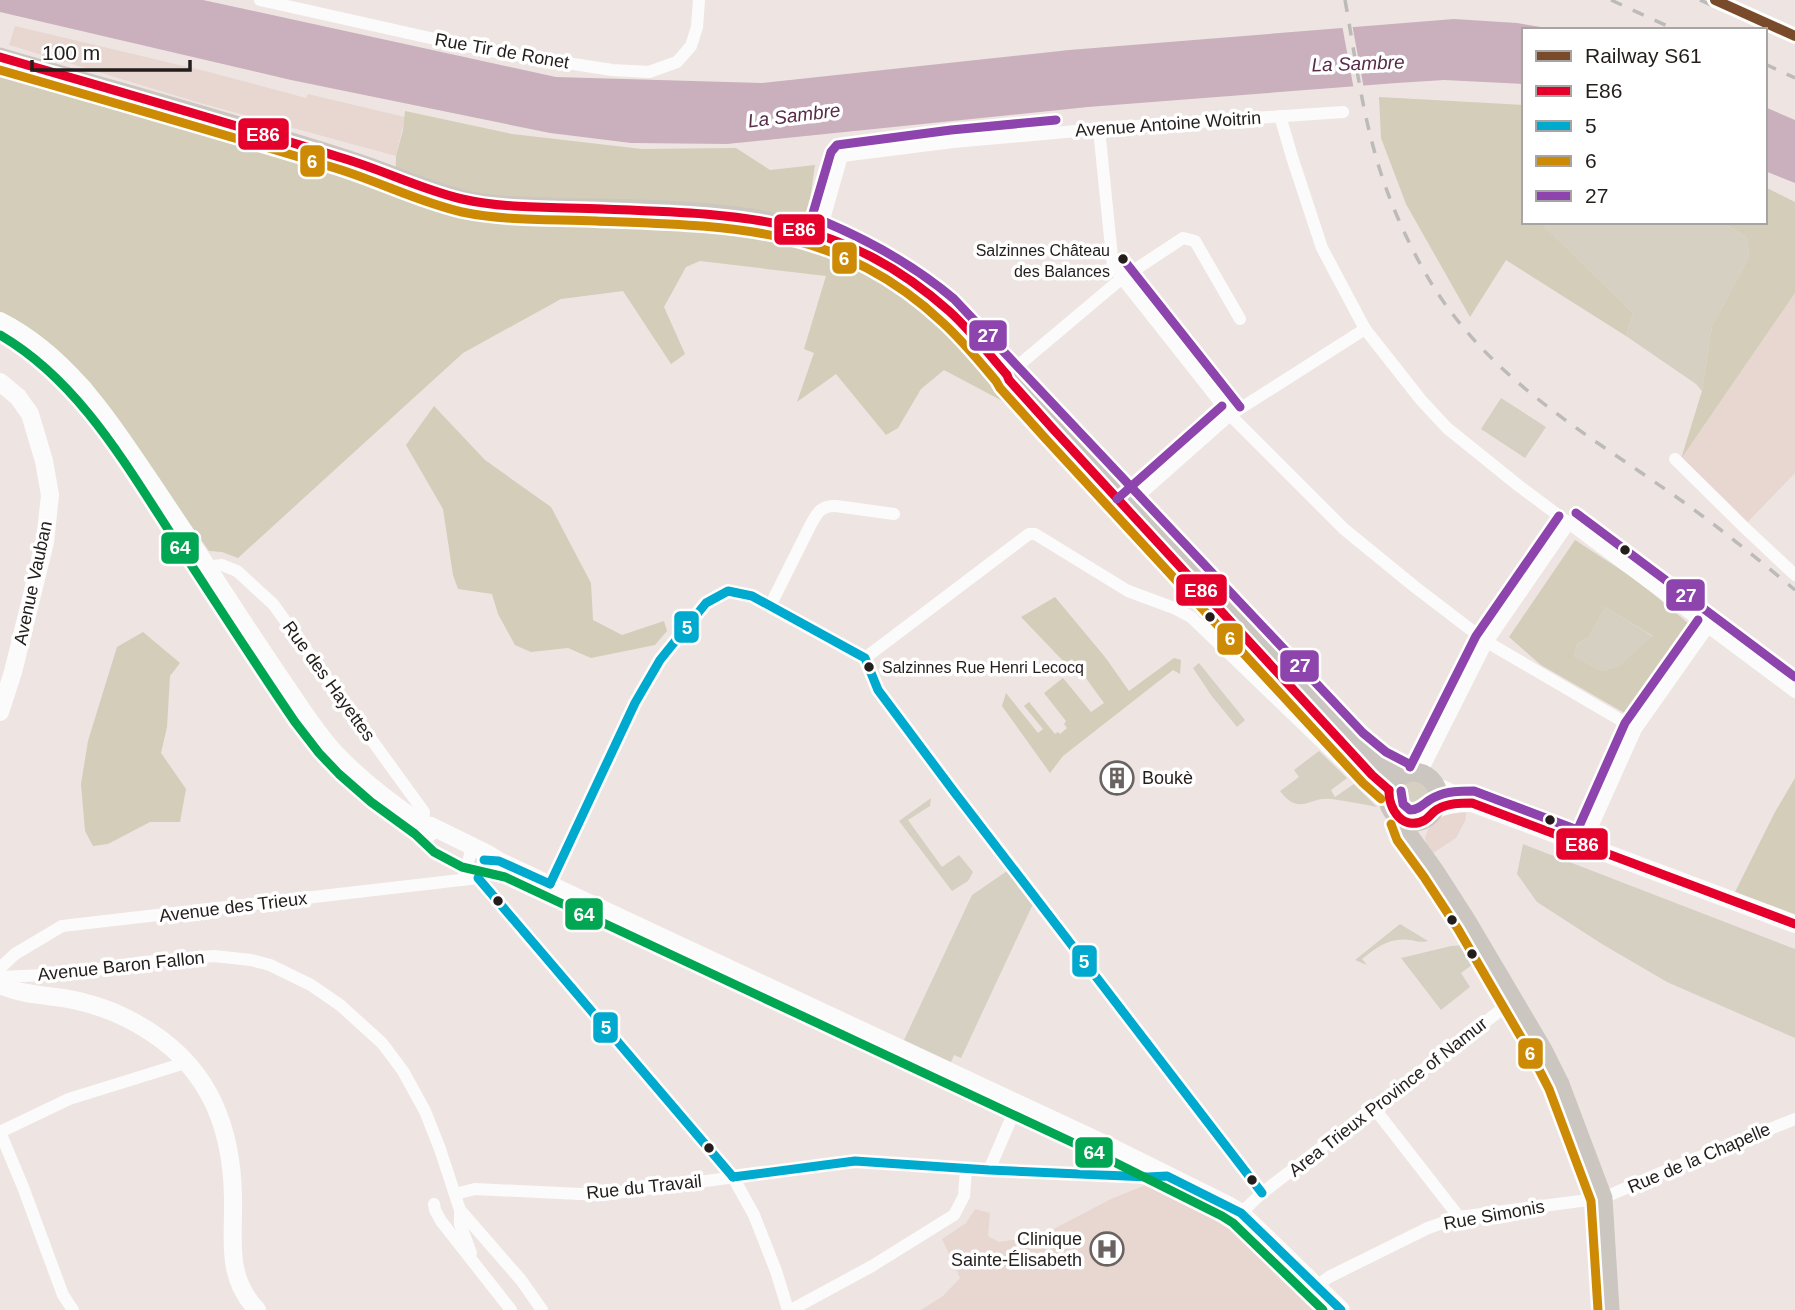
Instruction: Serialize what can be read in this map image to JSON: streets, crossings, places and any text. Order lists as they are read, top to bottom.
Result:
{
  "streets": {
    "main road": ["Avenue Vauban"],
    "street": [
      "Rue Tir de Ronet",
      "Avenue Antoine Woitrin",
      "Rue des Hayettes",
      "Avenue des Trieux",
      "Avenue Baron Fallon",
      "Area Trieux Province of Namur",
      "Rue de la Chapelle",
      "Rue du Travail",
      "Rue Simonis"
    ]
  },
  "crossings": [
    ["Avenue Baron Fallon", "Rue du Travail"],
    ["Rue de la Chapelle", "Rue Simonis"]
  ],
  "water": ["La Sambre"],
  "places": {
    "other": ["Salzinnes Château des Balances", "Salzinnes Rue Henri Lecocq"],
    "building": ["Boukè"],
    "hospital": ["Clinique Sainte-Élisabeth"]
  },
  "lines": [
    "rail line S61",
    "transit line E86",
    "transit line 6",
    "transit line 27",
    "transit line 64",
    "transit line 5"
  ],
  "legend": [
    "Railway S61",
    "E86",
    "5",
    "6",
    "27"
  ],
  "scale_bar": "100 m"
}
